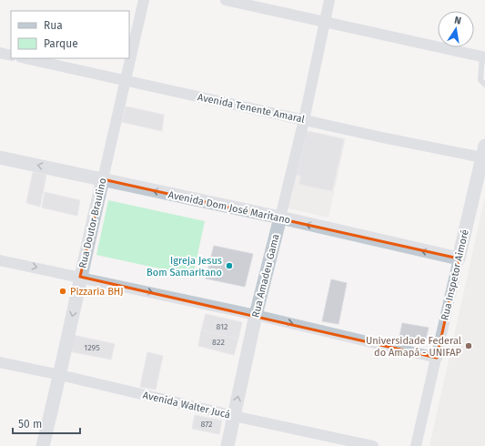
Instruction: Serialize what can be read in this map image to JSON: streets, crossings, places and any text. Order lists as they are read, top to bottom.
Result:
{
  "streets": {
    "street": [
      "Avenida Tenente Amaral",
      "Avenida Dom José Maritano",
      "Rua Doutor Braulino",
      "Rua Inspetor Aimoré",
      "Rua Amadeu Gama",
      "Avenida Walter Jucá"
    ]
  },
  "crossings": [
    ["Avenida Tenente Amaral", "Rua Doutor Braulino"],
    ["Avenida Tenente Amaral", "Rua Inspetor Aimoré"],
    ["Avenida Tenente Amaral", "Rua Amadeu Gama"],
    ["Avenida Dom José Maritano", "Rua Doutor Braulino"],
    ["Avenida Dom José Maritano", "Rua Inspetor Aimoré"],
    ["Avenida Dom José Maritano", "Rua Amadeu Gama"],
    ["Rua Doutor Braulino", "Avenida Walter Jucá"],
    ["Rua Amadeu Gama", "Avenida Walter Jucá"]
  ],
  "places": ["Igreja Jesus Bom Samaritano", "Pizzaria BHJ", "Universidade Federal do Amapá - UNIFAP"],
  "house_numbers": [
    "812",
    "822",
    "1295",
    "872"
  ],
  "legend": ["Rua", "Parque"],
  "scale_bar": "50 m",
  "north": "top"
}
